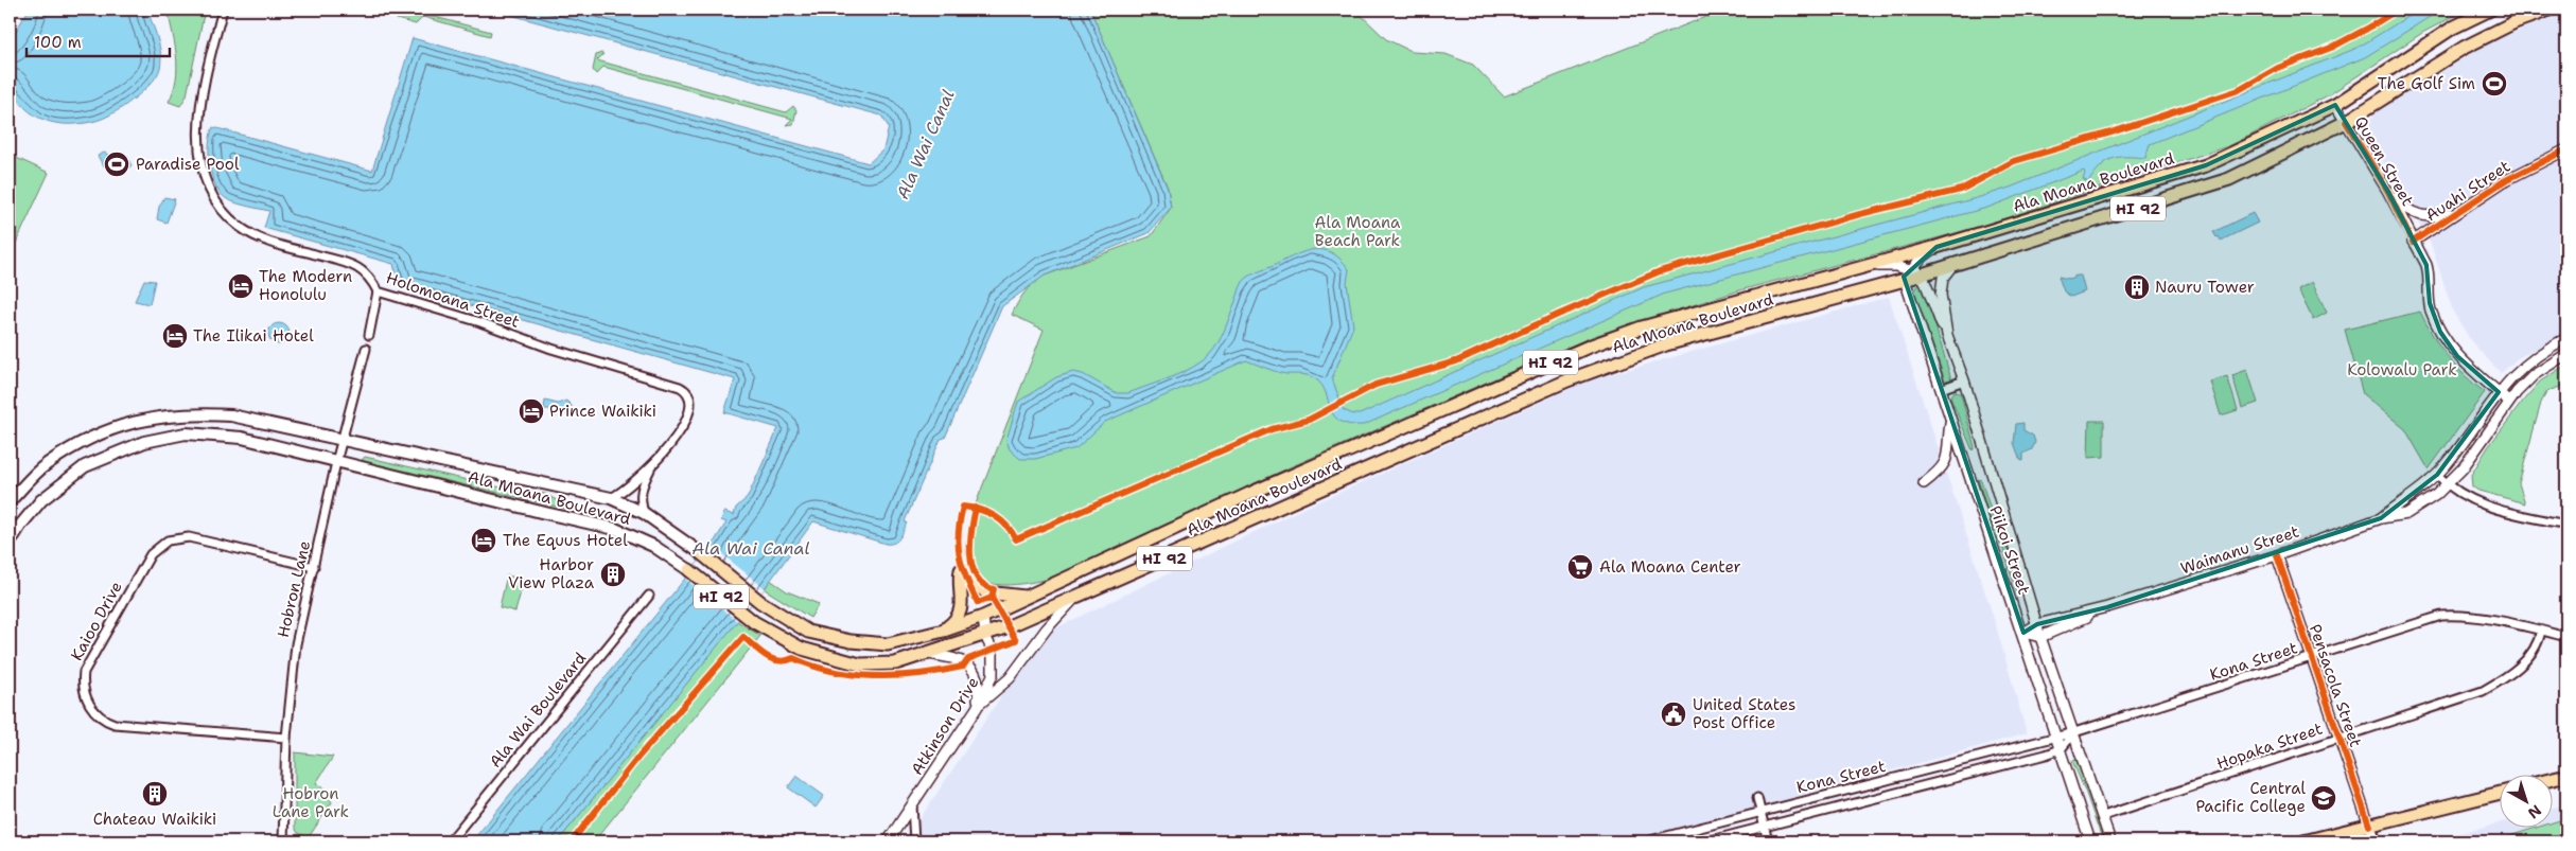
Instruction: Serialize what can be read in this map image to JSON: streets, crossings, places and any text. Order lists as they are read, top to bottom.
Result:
{
  "streets": {
    "main road": ["Ala Moana Boulevard", "HI 92", "Pensacola Street"],
    "street": [
      "Queen Street",
      "Auahi Street",
      "Holomoana Street",
      "Piikoi Street",
      "Waimanu Street",
      "Hobron Lane",
      "Kaioo Drive",
      "Kona Street",
      "Ala Wai Boulevard",
      "Atkinson Drive",
      "Hopaka Street"
    ]
  },
  "crossings": [
    ["Queen Street", "Ala Moana Boulevard"],
    ["Queen Street", "Auahi Street"],
    ["Ala Moana Boulevard", "Holomoana Street"],
    ["Ala Moana Boulevard", "Piikoi Street"],
    ["Ala Moana Boulevard", "Hobron Lane"],
    ["Ala Moana Boulevard", "Atkinson Drive"],
    ["Piikoi Street", "Waimanu Street"],
    ["Piikoi Street", "Kona Street"],
    ["Piikoi Street", "Hopaka Street"],
    ["Waimanu Street", "Pensacola Street"],
    ["Hobron Lane", "Kaioo Drive"],
    ["Kona Street", "Pensacola Street"],
    ["Kona Street", "Hopaka Street"],
    ["Pensacola Street", "Hopaka Street"]
  ],
  "water": ["Ala Wai Canal"],
  "parks": ["Ala Moana Beach Park", "Kolowalu Park", "Hobron Lane Park"],
  "places": {
    "sports": ["The Golf Sim", "Paradise Pool"],
    "hotel": [
      "The Modern Honolulu",
      "The Ilikai Hotel",
      "Prince Waikiki",
      "The Equus Hotel"
    ],
    "building": ["Nauru Tower", "Harbor View Plaza", "Chateau Waikiki"],
    "supermarket": ["Ala Moana Center"],
    "public building": ["United States Post Office"],
    "school or university": ["Central Pacific College"]
  },
  "scale_bar": "100 m",
  "north": "bottom right"
}
